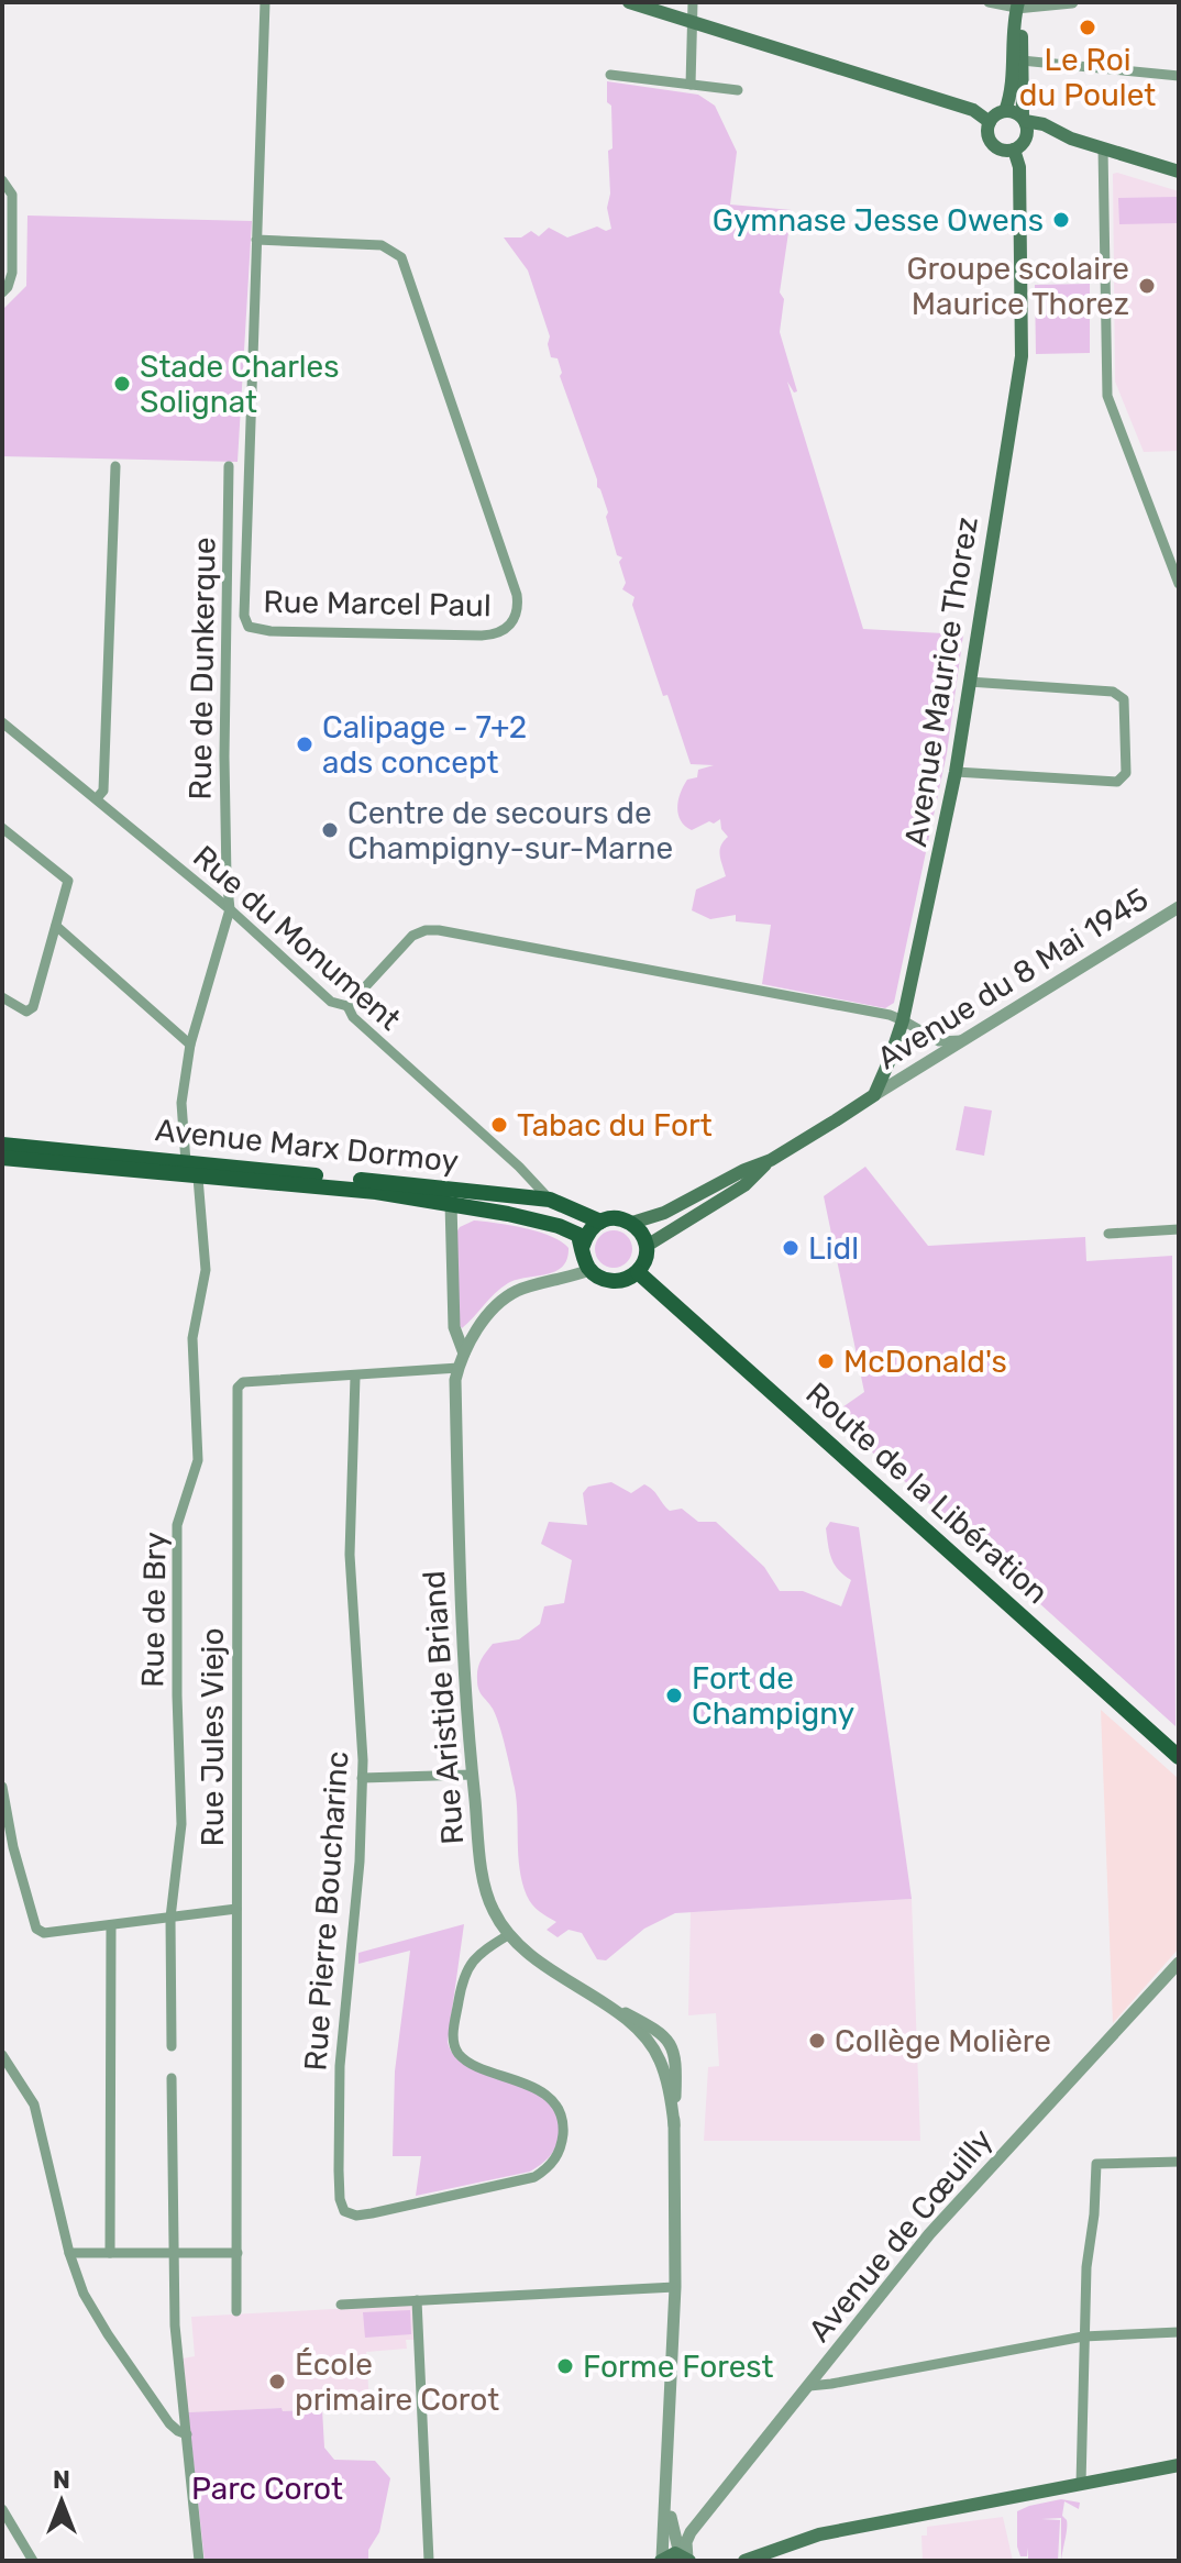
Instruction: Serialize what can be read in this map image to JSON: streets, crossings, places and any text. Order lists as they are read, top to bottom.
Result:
{
  "streets": {
    "main road": ["Avenue Maurice Thorez", "Avenue Marx Dormoy", "Route de la Libération"],
    "street": [
      "Rue Marcel Paul",
      "Rue de Dunkerque",
      "Rue du Monument",
      "Avenue du 8 Mai 1945",
      "Rue de Bry",
      "Rue Aristide Briand",
      "Rue Jules Viejo",
      "Rue Pierre Boucharinc",
      "Avenue de Cœuilly"
    ]
  },
  "crossings": [
    ["Rue de Dunkerque", "Rue du Monument"],
    ["Rue de Dunkerque", "Avenue Marx Dormoy"],
    ["Avenue Maurice Thorez", "Avenue du 8 Mai 1945"],
    ["Rue du Monument", "Avenue Marx Dormoy"],
    ["Avenue Marx Dormoy", "Route de la Libération"],
    ["Avenue Marx Dormoy", "Rue de Bry"],
    ["Avenue Marx Dormoy", "Rue Aristide Briand"],
    ["Route de la Libération", "Rue Aristide Briand"],
    ["Rue Aristide Briand", "Rue Jules Viejo"],
    ["Rue Aristide Briand", "Rue Pierre Boucharinc"],
    ["Rue Aristide Briand", "Avenue de Cœuilly"],
    ["Rue Jules Viejo", "Rue Pierre Boucharinc"]
  ],
  "parks": ["Parc Corot"],
  "places": [
    "Le Roi du Poulet",
    "Gymnase Jesse Owens",
    "Groupe scolaire Maurice Thorez",
    "Stade Charles Solignat",
    "Calipage - 7+2 ads concept",
    "Centre de secours de Champigny-sur-Marne",
    "Tabac du Fort",
    "Lidl",
    "McDonald's",
    "Fort de Champigny",
    "Collège Molière",
    "Forme Forest",
    "École primaire Corot"
  ],
  "north": "top"
}
